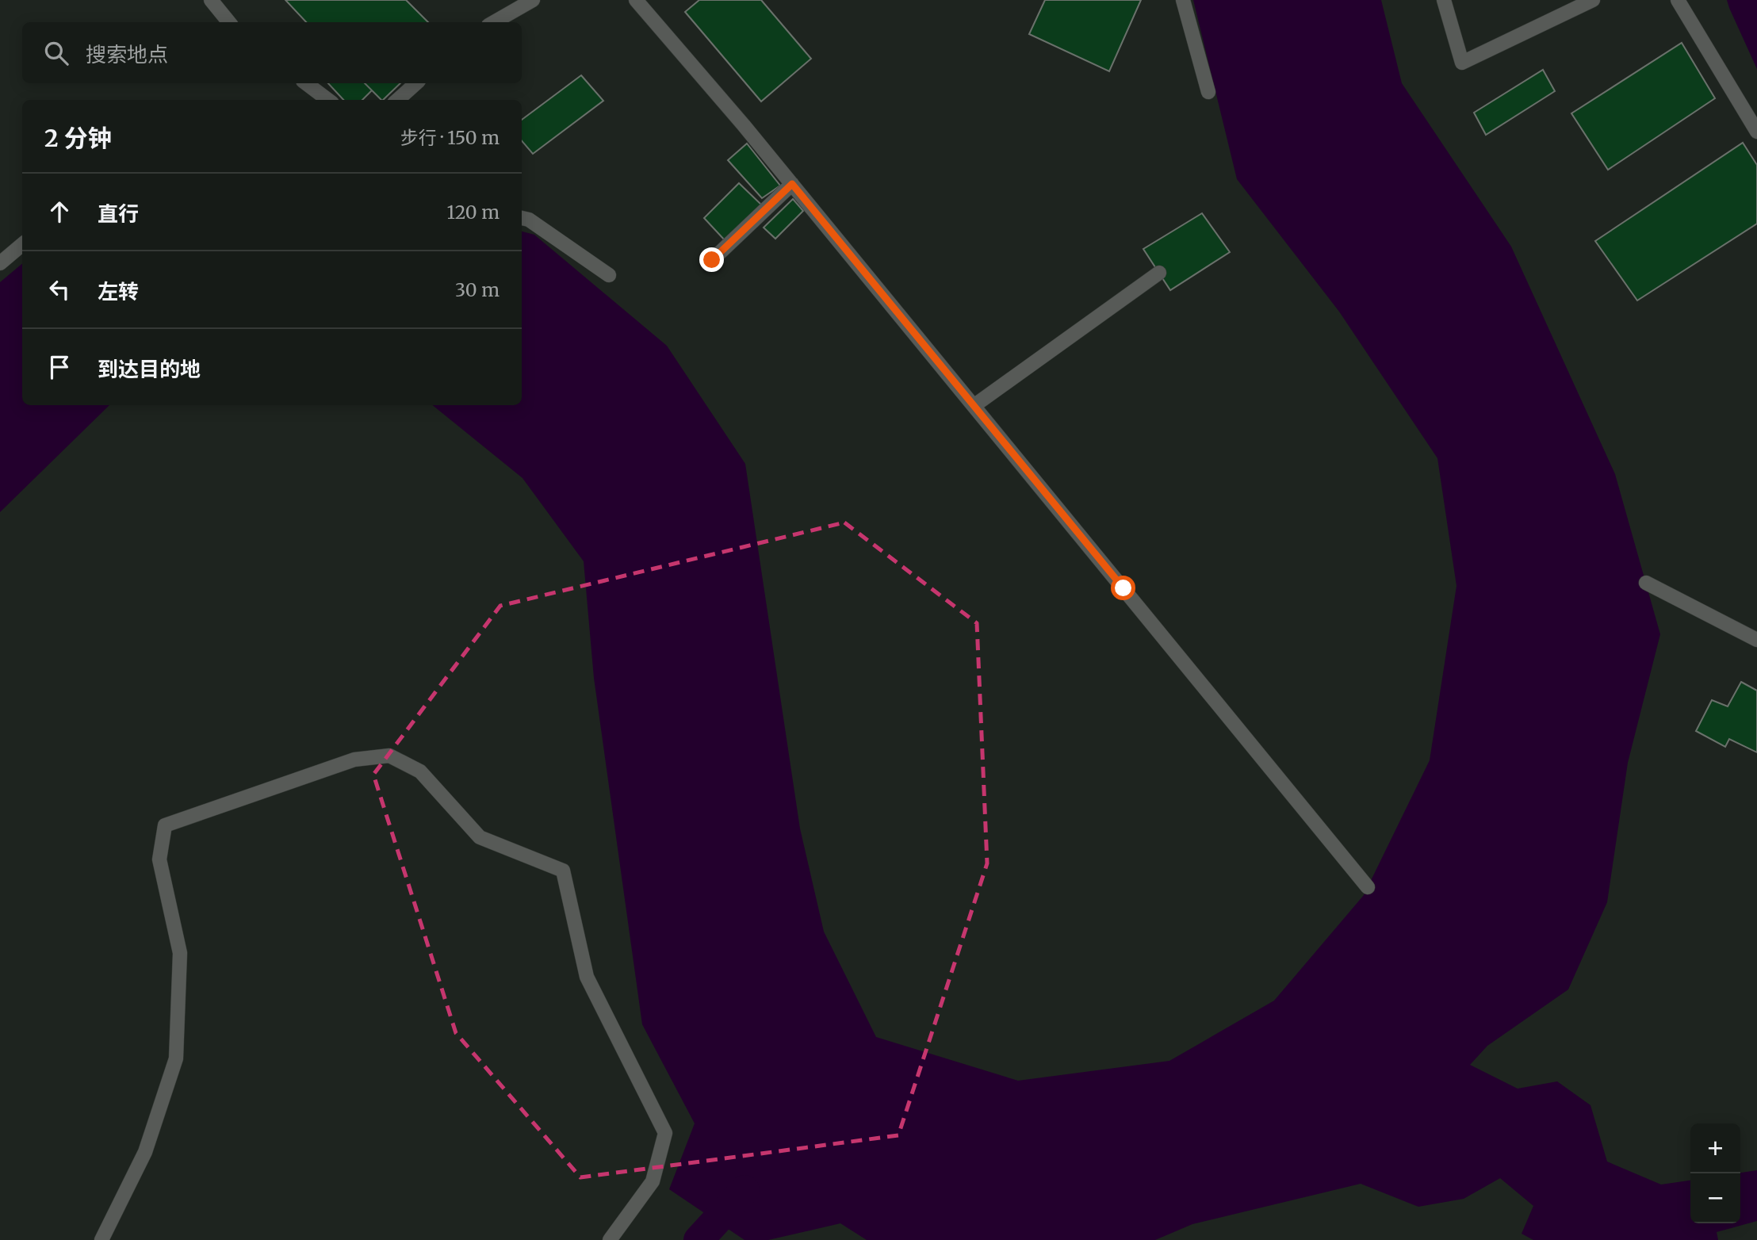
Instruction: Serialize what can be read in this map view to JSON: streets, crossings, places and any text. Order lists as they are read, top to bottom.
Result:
{
  "page": {
    "search": "搜索地点",
    "heading": ["2 分钟", "步行 · 150 m"],
    "list": [
      ["直行", "120 m"],
      ["左转", "30 m"],
      "到达目的地"
    ],
    "map_buttons": ["+", "−"]
  }
}
